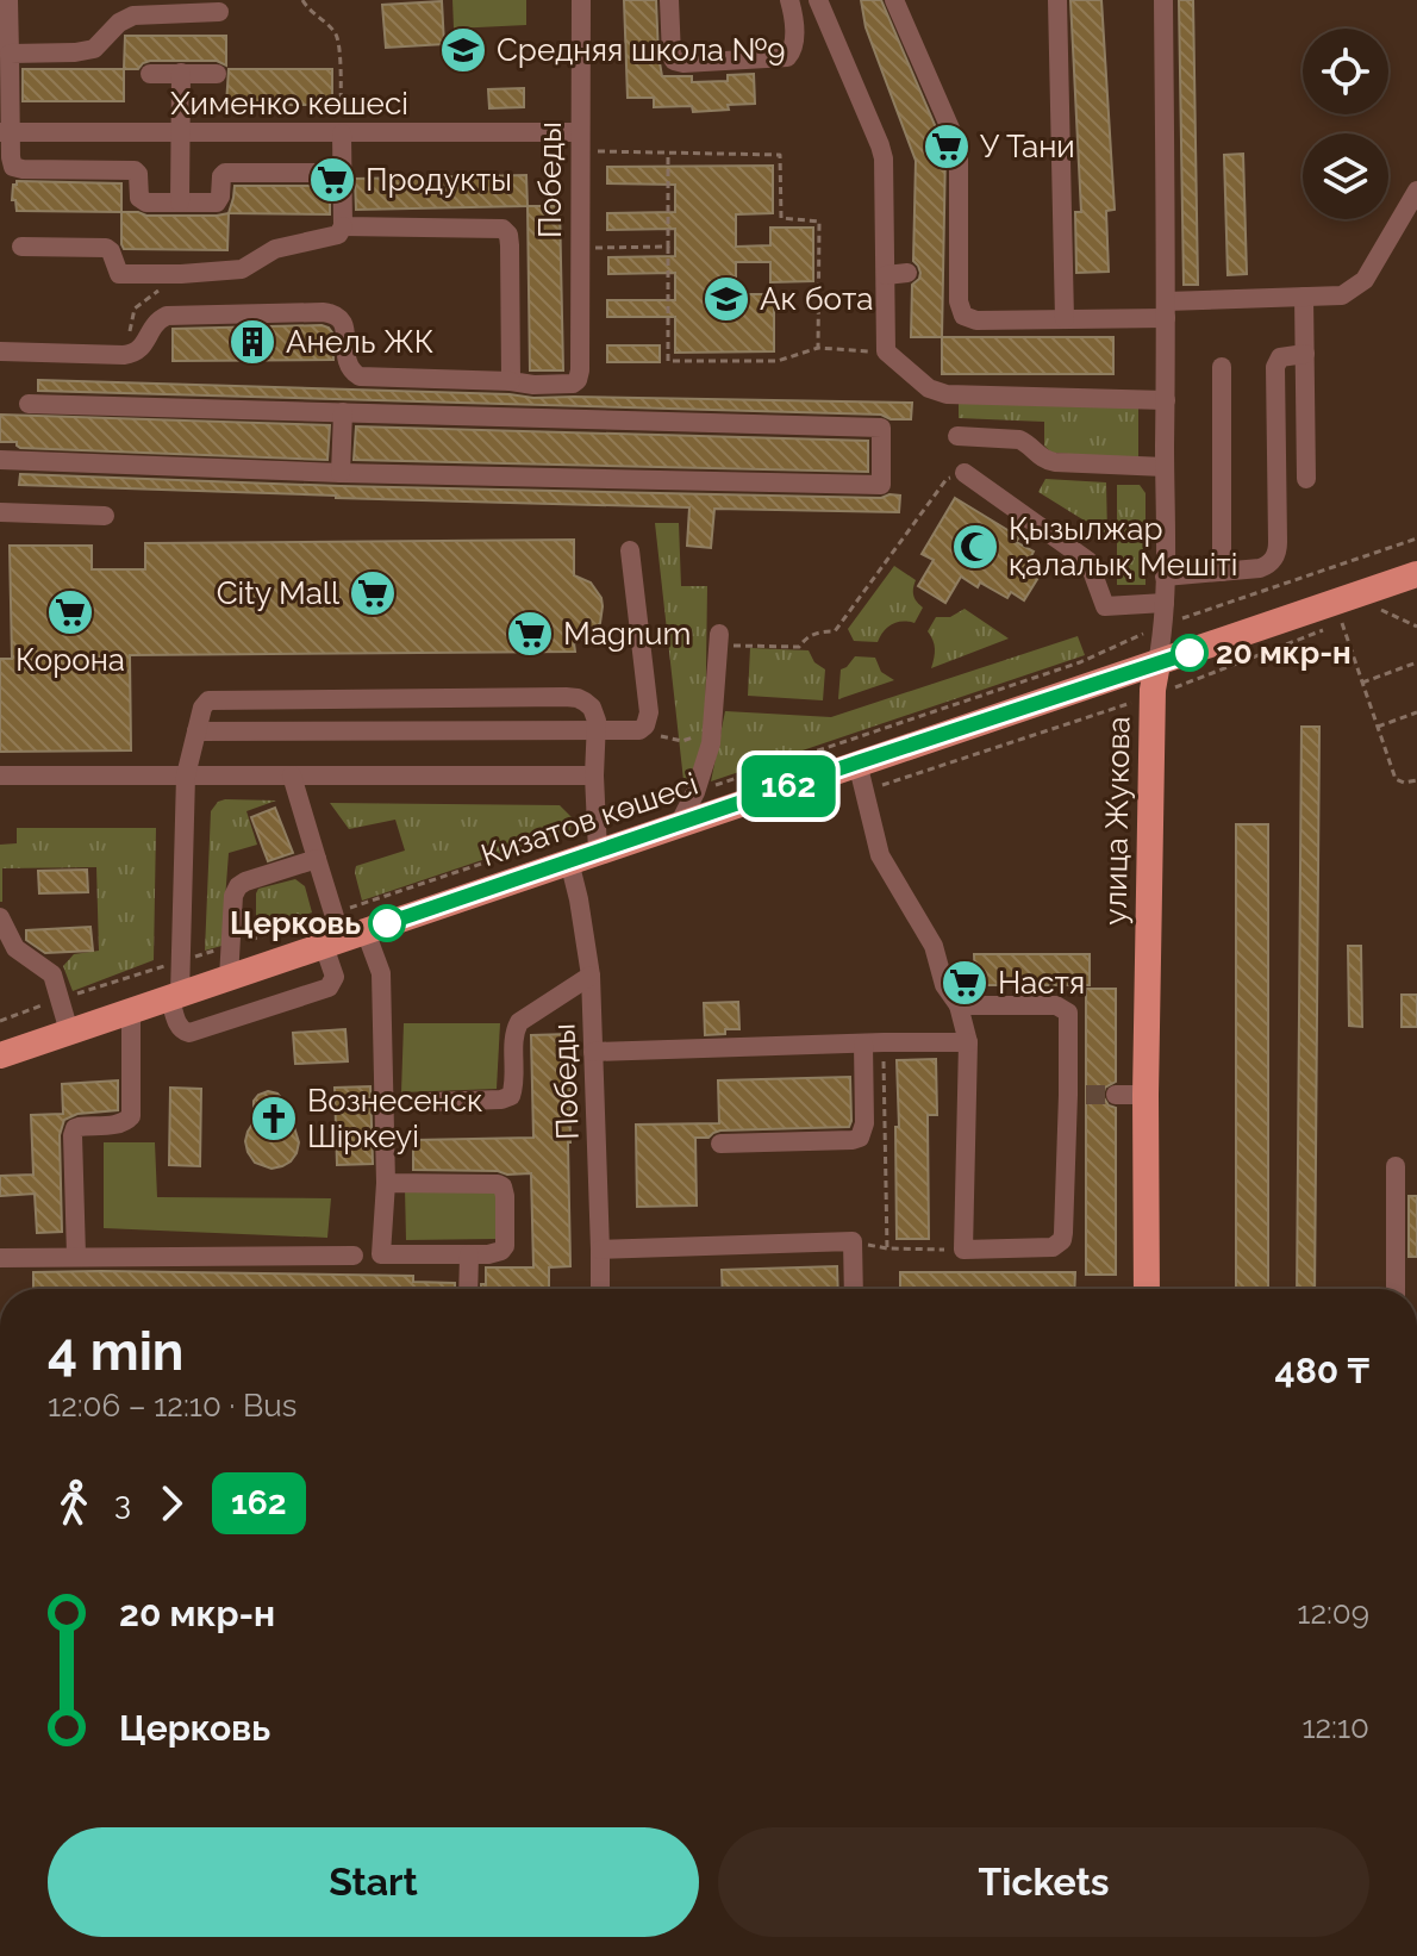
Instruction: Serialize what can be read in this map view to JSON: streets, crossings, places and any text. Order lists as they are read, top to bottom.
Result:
{
  "streets": {
    "main road": ["Кизатов көшесі", "улица Жукова"],
    "street": ["Хименко көшесі", "Победы"]
  },
  "crossings": [
    ["Хименко көшесі", "Победы"],
    ["Победы", "Кизатов көшесі"],
    ["Кизатов көшесі", "улица Жукова"]
  ],
  "places": {
    "school or university": ["Средняя школа №9", "Ак бота"],
    "supermarket": [
      "У Тани",
      "Продукты",
      "City Mall",
      "Корона",
      "Magnum",
      "Настя"
    ],
    "building": ["Анель ЖК"],
    "mosque": ["Қызылжар қалалық Мешіті"],
    "other": ["20 мкр-н", "Церковь"],
    "church": ["Вознесенск Шіркеуі"]
  },
  "lines": ["bus line 162"],
  "page": {
    "on_map": "162",
    "heading": ["4 min", "12:06 – 12:10 · Bus", "480 ₸"],
    "legs": ["3", "162"],
    "list": [
      {
        "name": "20 мкр-н",
        "value": "12:09"
      },
      {
        "name": "Церковь",
        "value": "12:10"
      }
    ],
    "buttons": ["Start", "Tickets"]
  }
}
